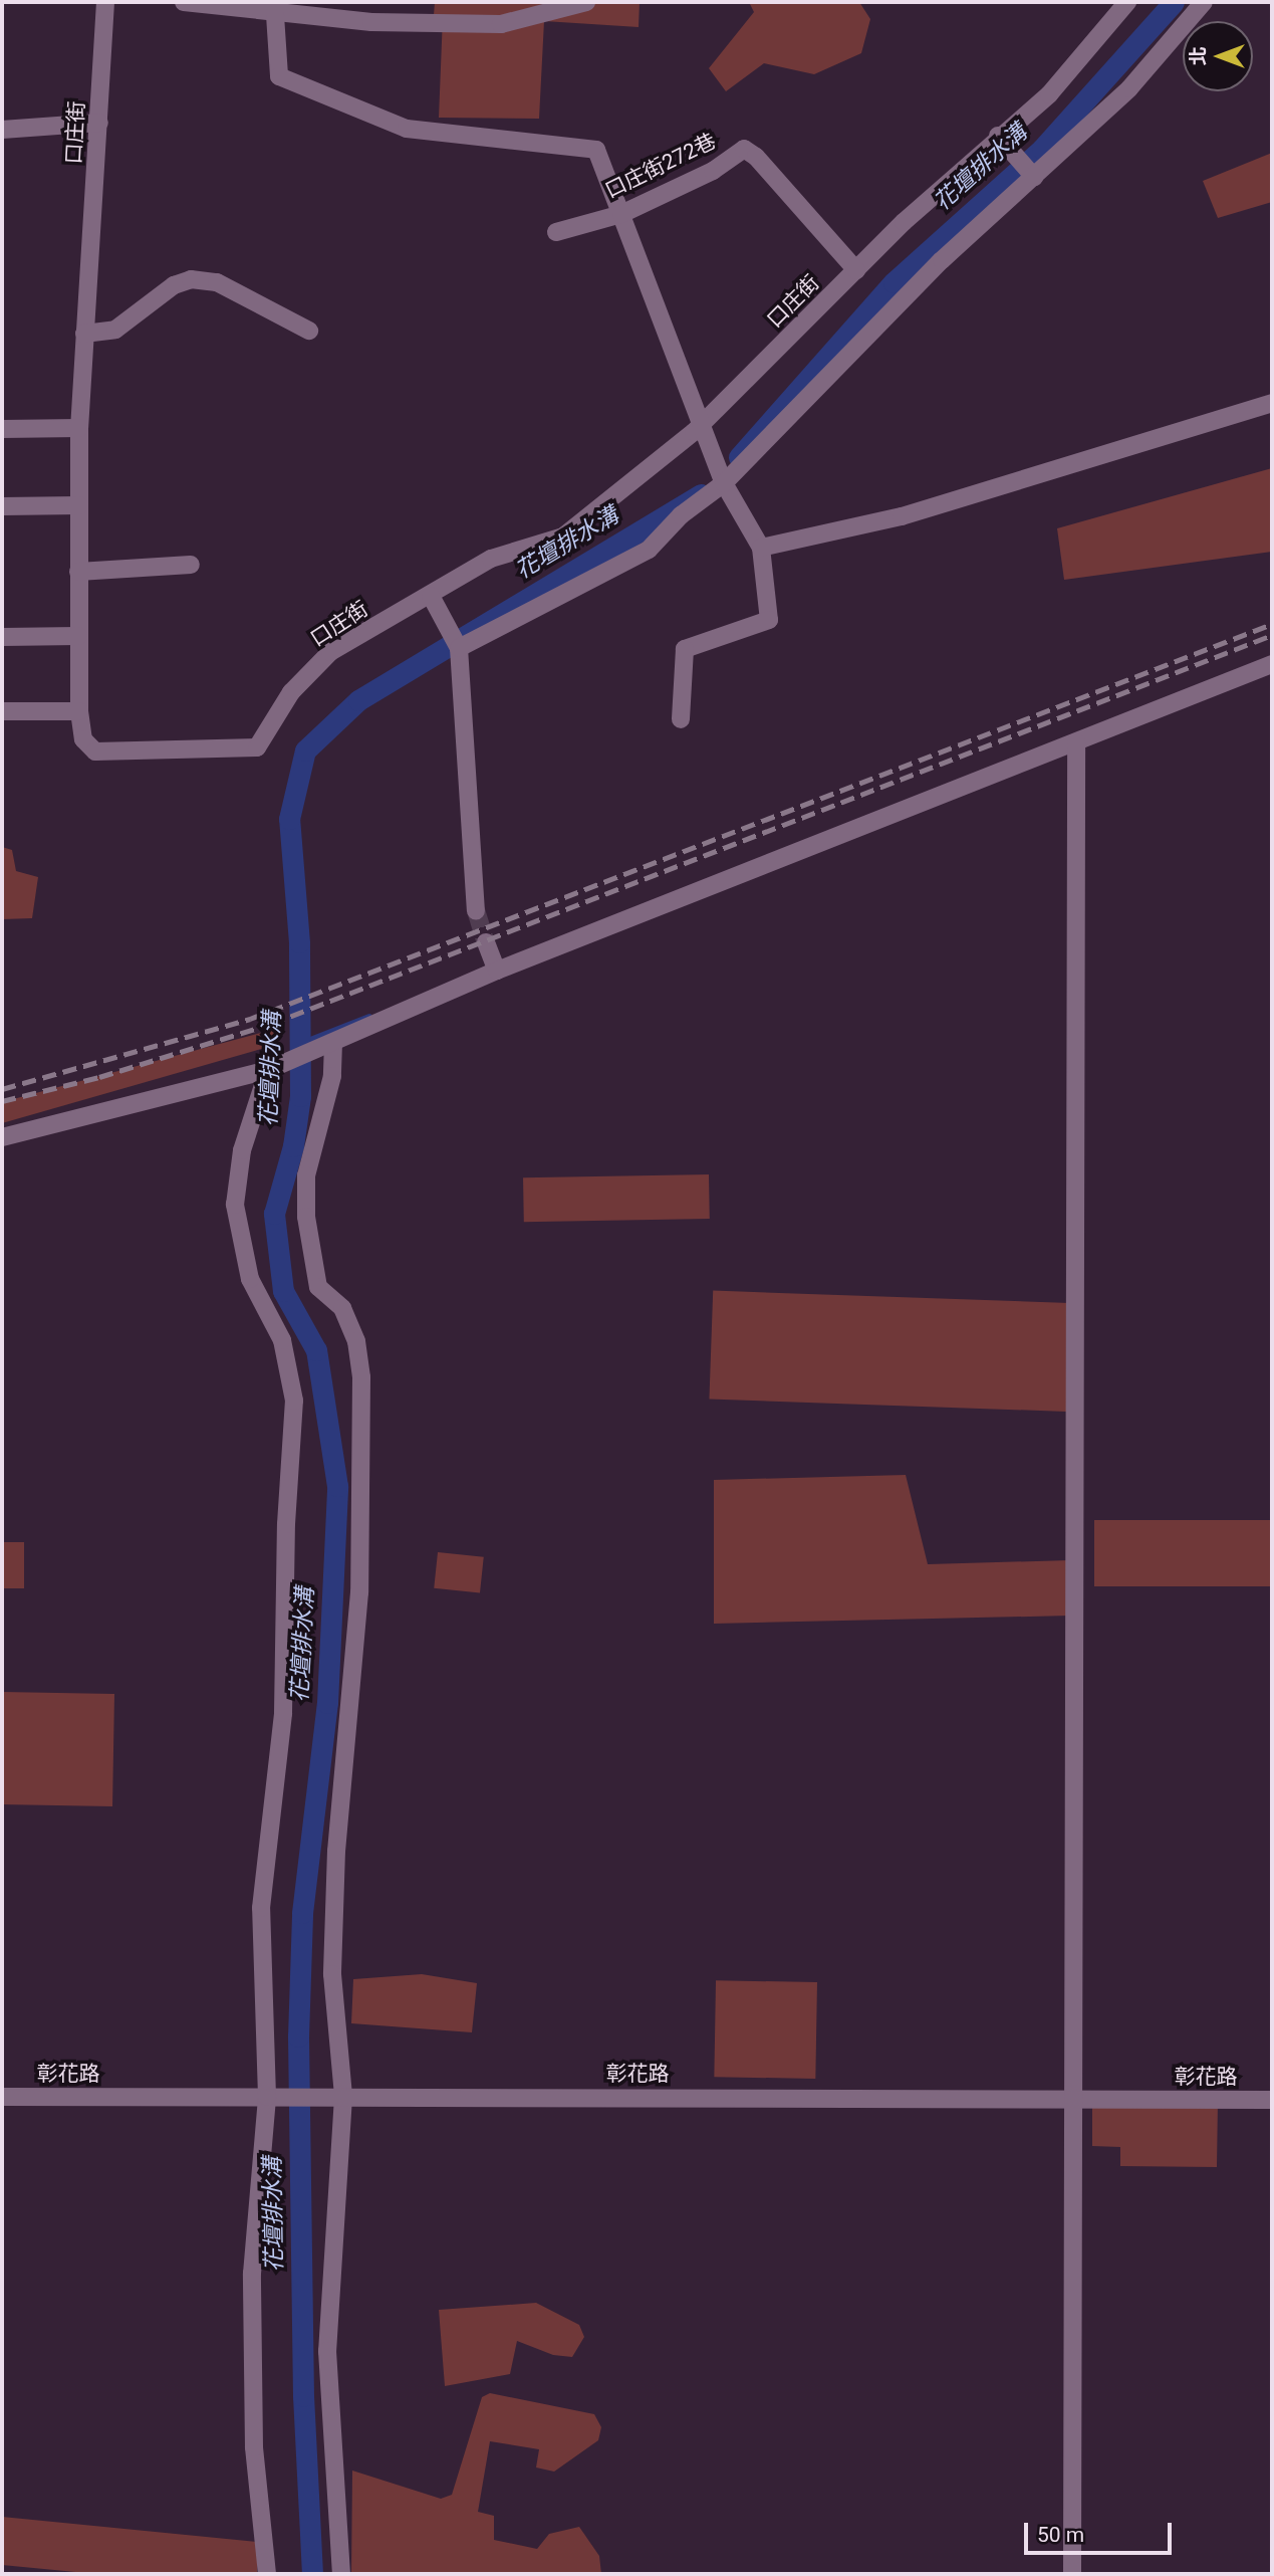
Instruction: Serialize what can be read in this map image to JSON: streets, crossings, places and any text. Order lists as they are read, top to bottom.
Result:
{
  "streets": {
    "street": ["口庄街", "口庄街272巷", "彰花路"]
  },
  "crossings": [
    ["口庄街", "口庄街272巷"]
  ],
  "water": ["花壇排水溝"],
  "scale_bar": "50 m",
  "north": "left"
}
